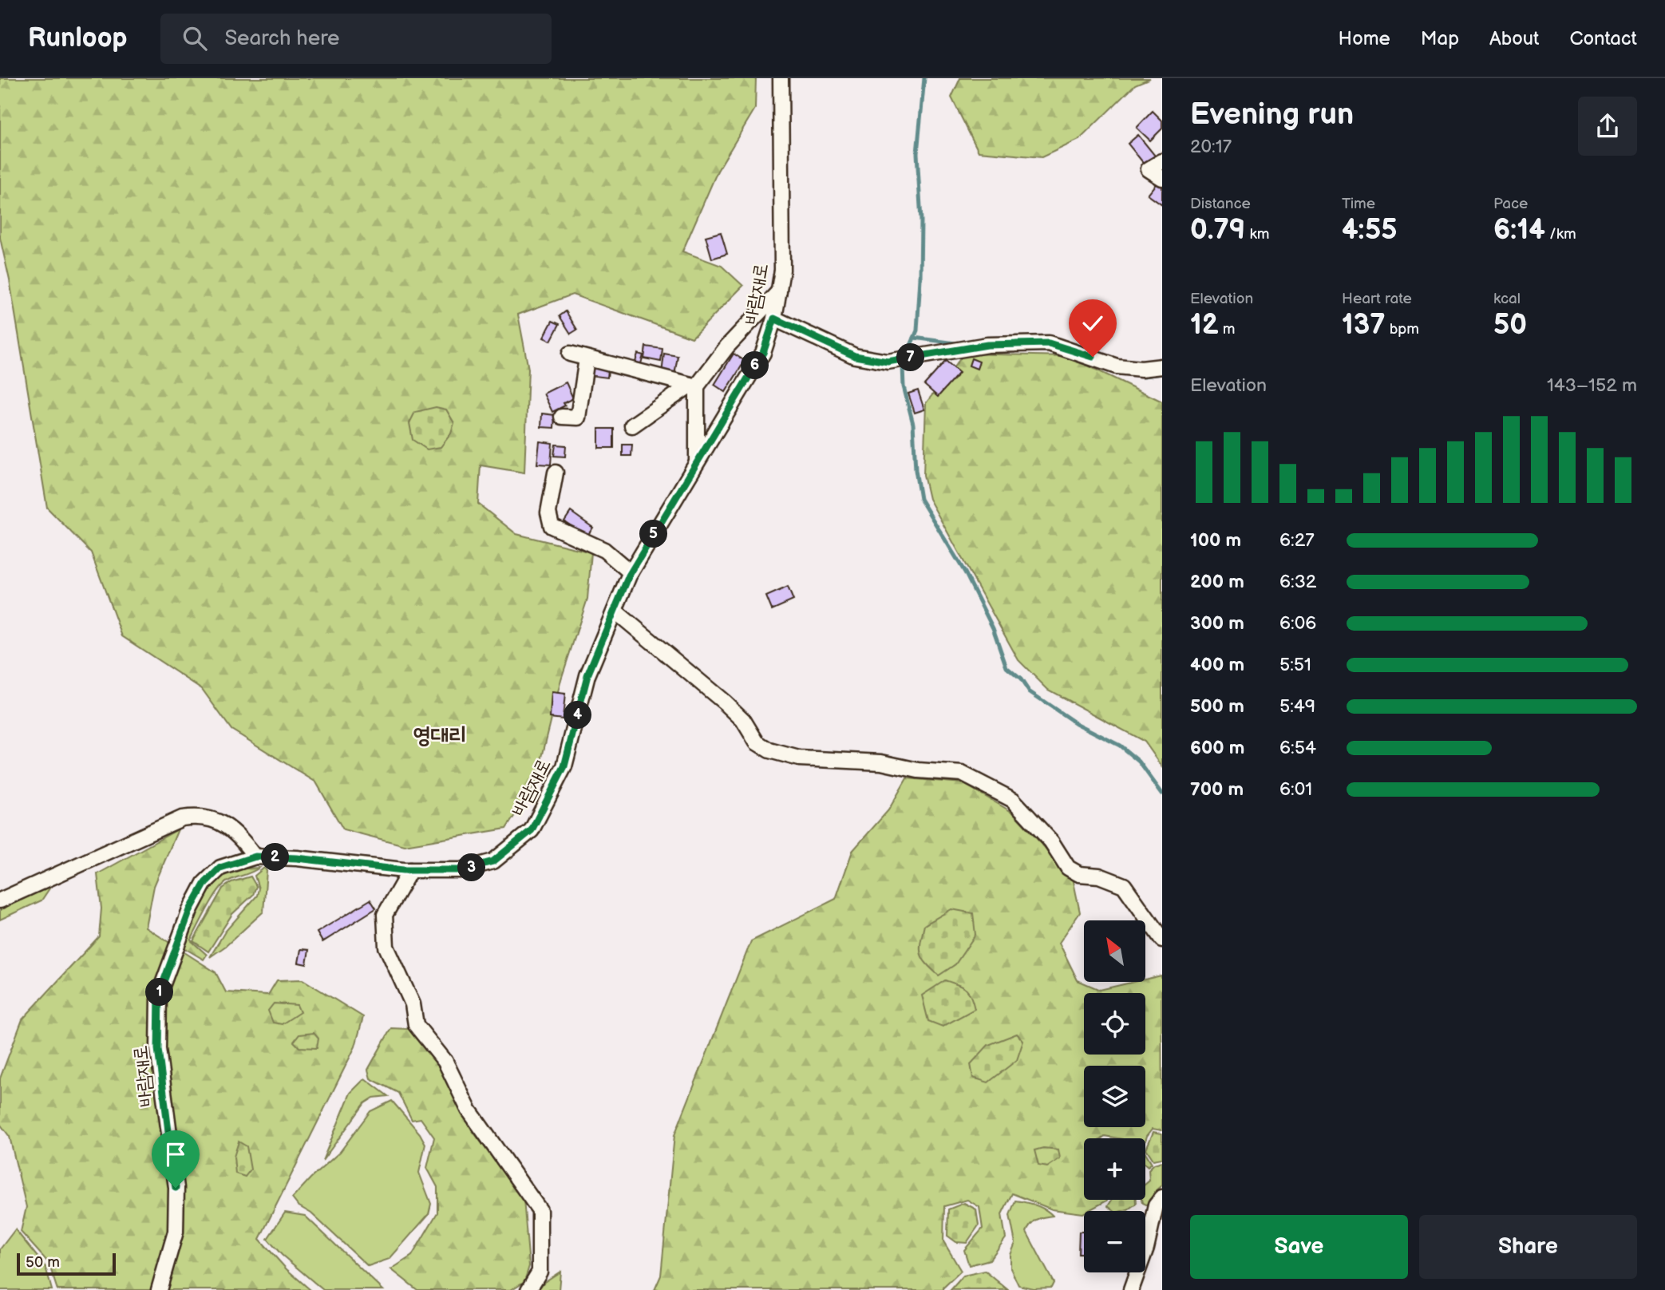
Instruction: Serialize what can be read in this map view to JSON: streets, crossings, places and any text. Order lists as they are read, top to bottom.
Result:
{
  "streets": {
    "street": ["바람재로"]
  },
  "districts": ["영대리"],
  "scale_bar": "50 m",
  "north": "top left",
  "page": {
    "header": "Runloop",
    "search": "Search here",
    "nav": [
      "Home",
      "Map",
      "About",
      "Contact"
    ],
    "heading": ["Evening run", "20:17"],
    "stats": [
      ["Distance", "0.79 km"],
      ["Time", "4:55"],
      ["Pace", "6:14 /km"],
      ["Elevation", "12 m"],
      ["Heart rate", "137 bpm"],
      ["kcal", "50"]
    ],
    "pins": [
      "7",
      "6",
      "5",
      "4",
      "2",
      "3",
      "1"
    ],
    "chart": ["Elevation", "143–152 m"],
    "list": [
      {
        "name": "100 m",
        "note": "6:27"
      },
      {
        "name": "200 m",
        "note": "6:32"
      },
      {
        "name": "300 m",
        "note": "6:06"
      },
      {
        "name": "400 m",
        "note": "5:51"
      },
      {
        "name": "500 m",
        "note": "5:49"
      },
      {
        "name": "600 m",
        "note": "6:54"
      },
      {
        "name": "700 m",
        "note": "6:01"
      }
    ],
    "map_buttons": ["+", "−"],
    "buttons": ["Save", "Share"],
    "scale": "50 m"
  }
}
